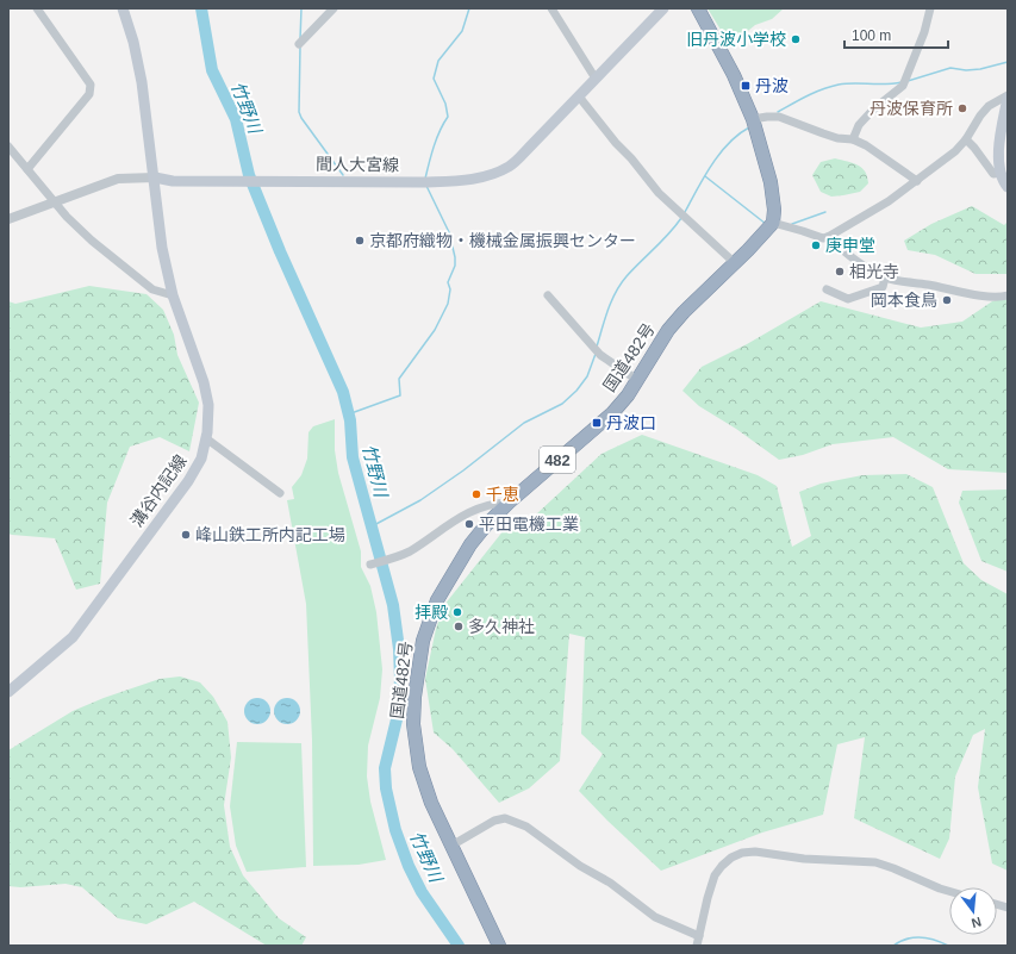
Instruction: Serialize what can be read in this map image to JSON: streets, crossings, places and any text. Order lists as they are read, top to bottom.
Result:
{
  "streets": {
    "highway": ["国道482号", "482"],
    "main road": ["間人大宮線", "溝谷内記線"]
  },
  "crossings": [
    ["間人大宮線", "溝谷内記線"]
  ],
  "water": ["竹野川"],
  "places": {
    "other": [
      "旧丹波小学校",
      "丹波保育所",
      "京都府織物・機械金属振興センター",
      "庚申堂",
      "相光寺",
      "岡本食鳥",
      "千恵",
      "平田電機工業",
      "峰山鉄工所内記工場",
      "拝殿",
      "多久神社"
    ],
    "transit": ["丹波", "丹波口"]
  },
  "scale_bar": "100 m",
  "north": "bottom"
}
